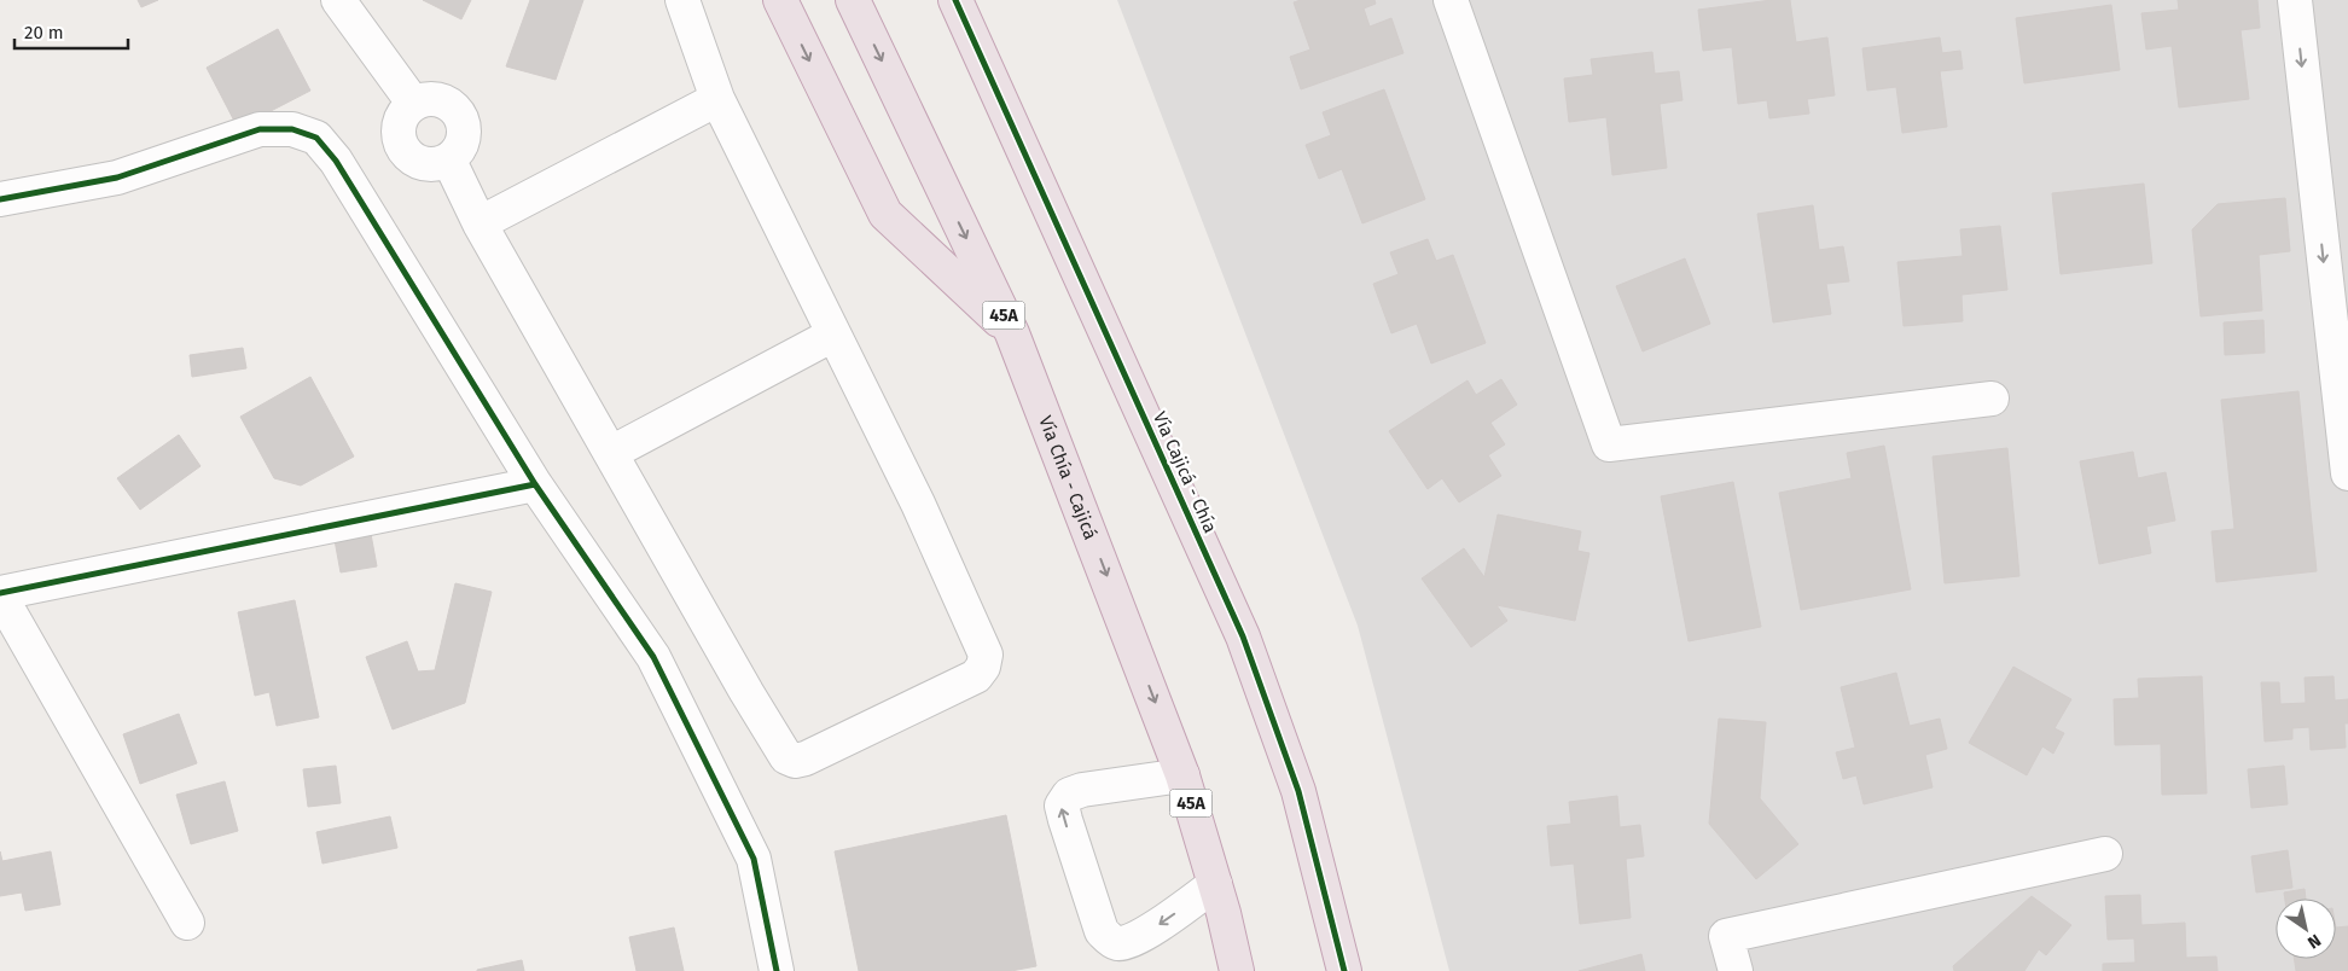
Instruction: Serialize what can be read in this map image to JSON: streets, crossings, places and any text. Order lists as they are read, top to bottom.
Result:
{
  "streets": {
    "highway": ["45A", "Vía Cajicá - Chía", "Vía Chía - Cajicá"]
  },
  "scale_bar": "20 m",
  "north": "bottom right"
}
